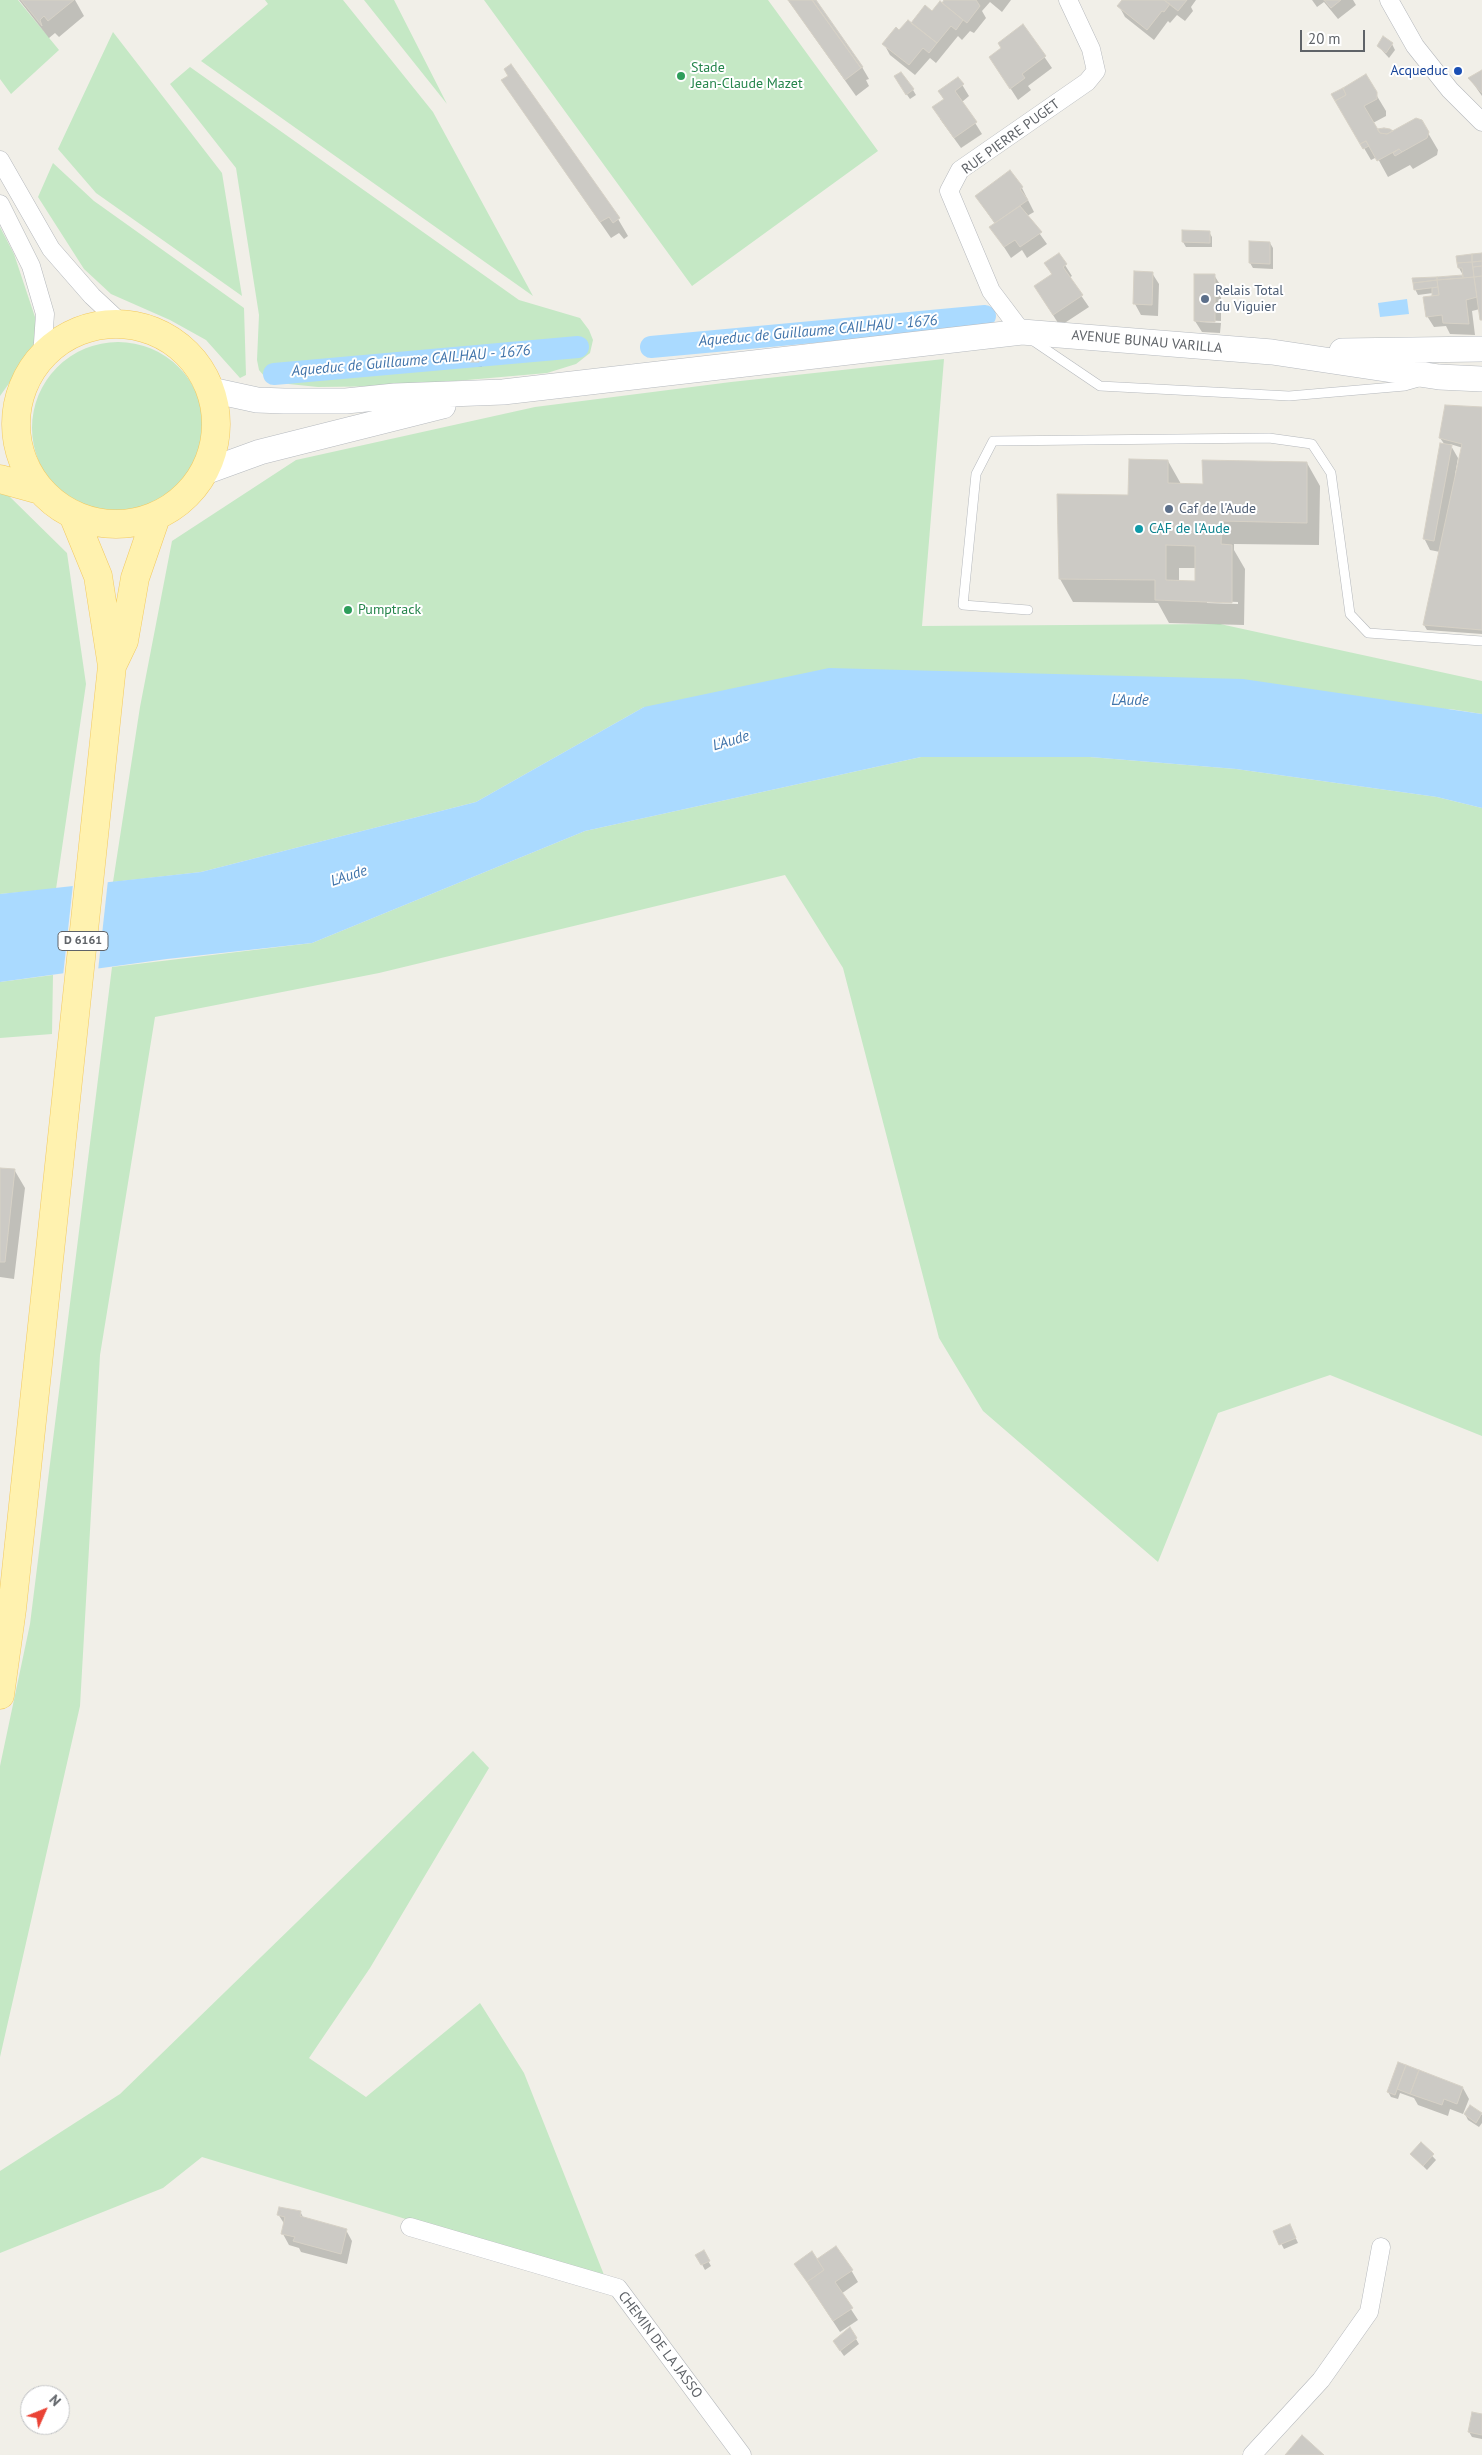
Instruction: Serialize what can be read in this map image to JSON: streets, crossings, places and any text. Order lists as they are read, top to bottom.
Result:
{
  "streets": {
    "main road": ["AVENUE BUNAU VARILLA", "D 6161"],
    "street": ["RUE PIERRE PUGET", "CHEMIN DE LA JASSO"]
  },
  "crossings": [
    ["RUE PIERRE PUGET", "AVENUE BUNAU VARILLA"]
  ],
  "water": ["Aqueduc de Guillaume CAILHAU - 1676", "L'Aude"],
  "places": [
    "Acqueduc",
    "Stade Jean-Claude Mazet",
    "Relais Total du Viguier",
    "Caf de l'Aude",
    "CAF de l'Aude",
    "Pumptrack"
  ],
  "scale_bar": "20 m",
  "north": "top right"
}
